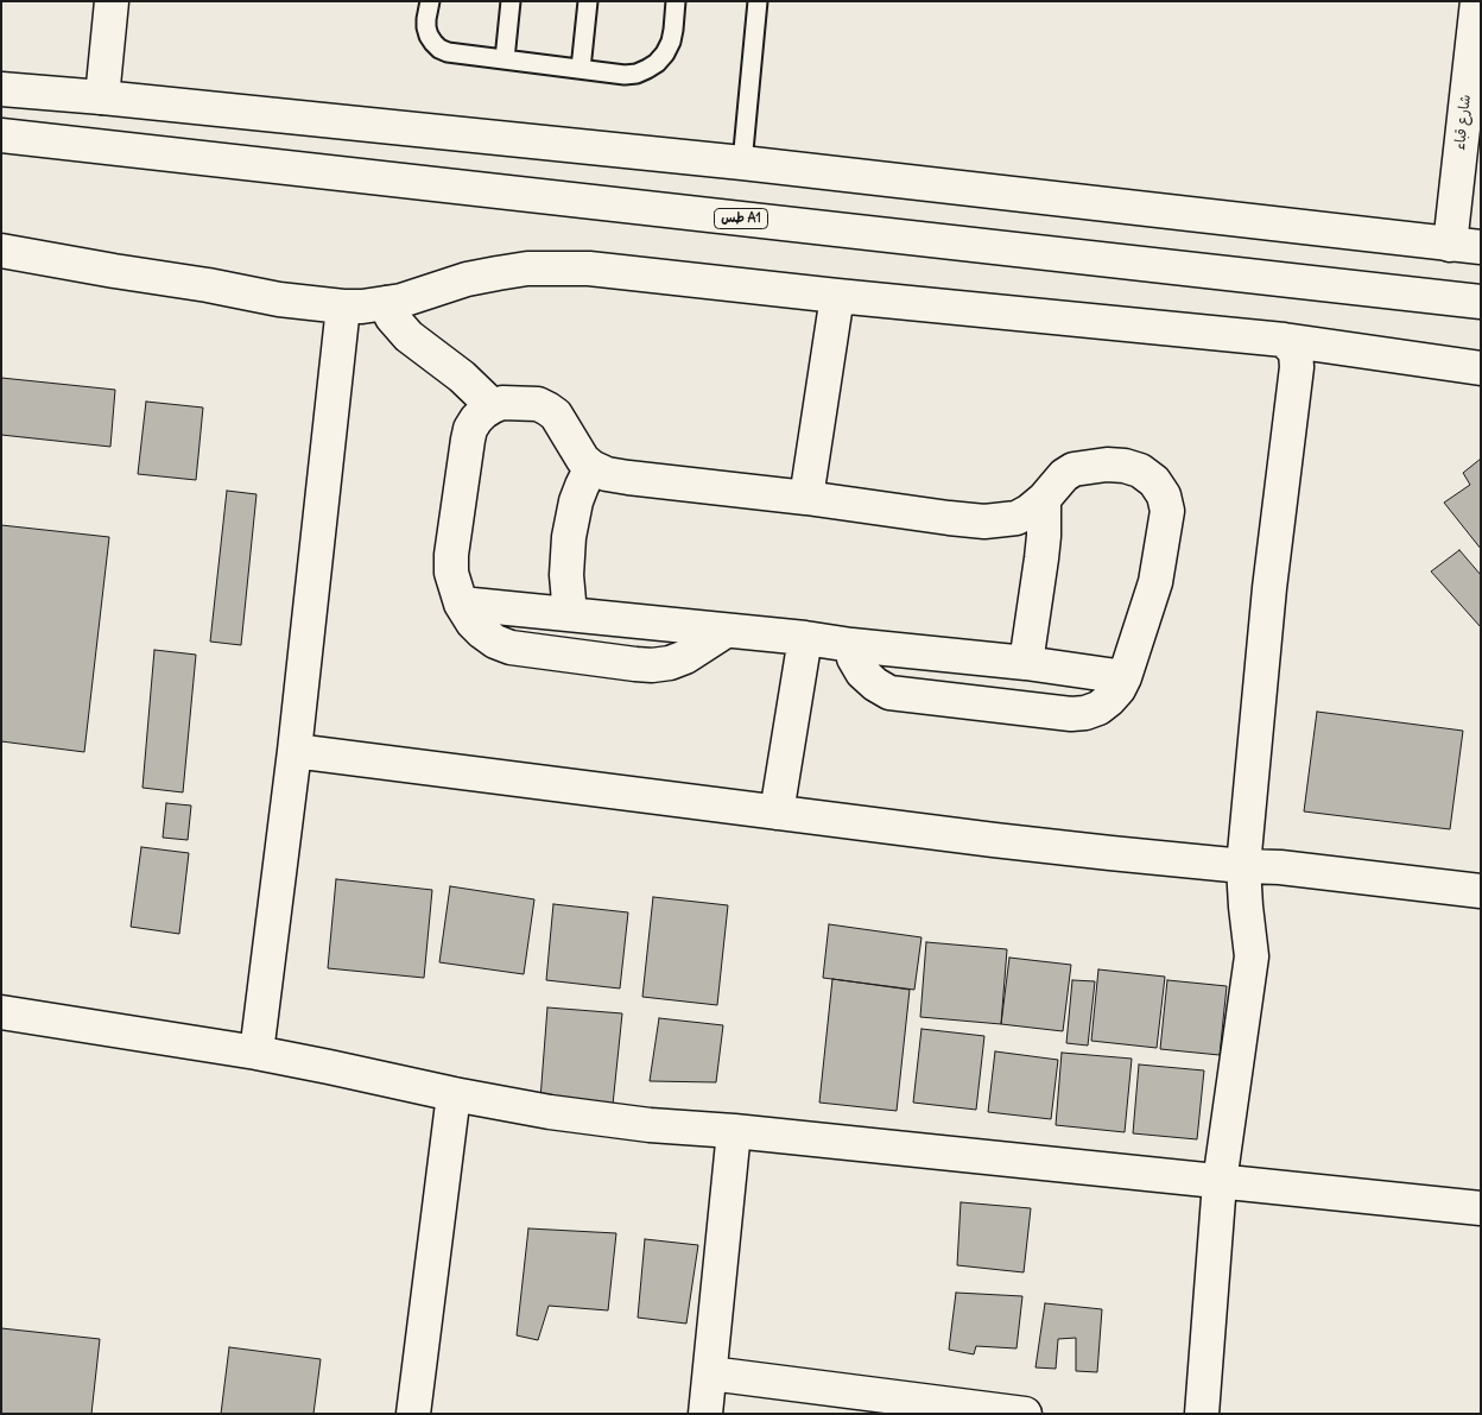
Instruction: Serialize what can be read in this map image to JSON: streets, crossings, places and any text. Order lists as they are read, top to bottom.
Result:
{
  "streets": {
    "main road": ["شارع قباء", "طس A1"]
  }
}
